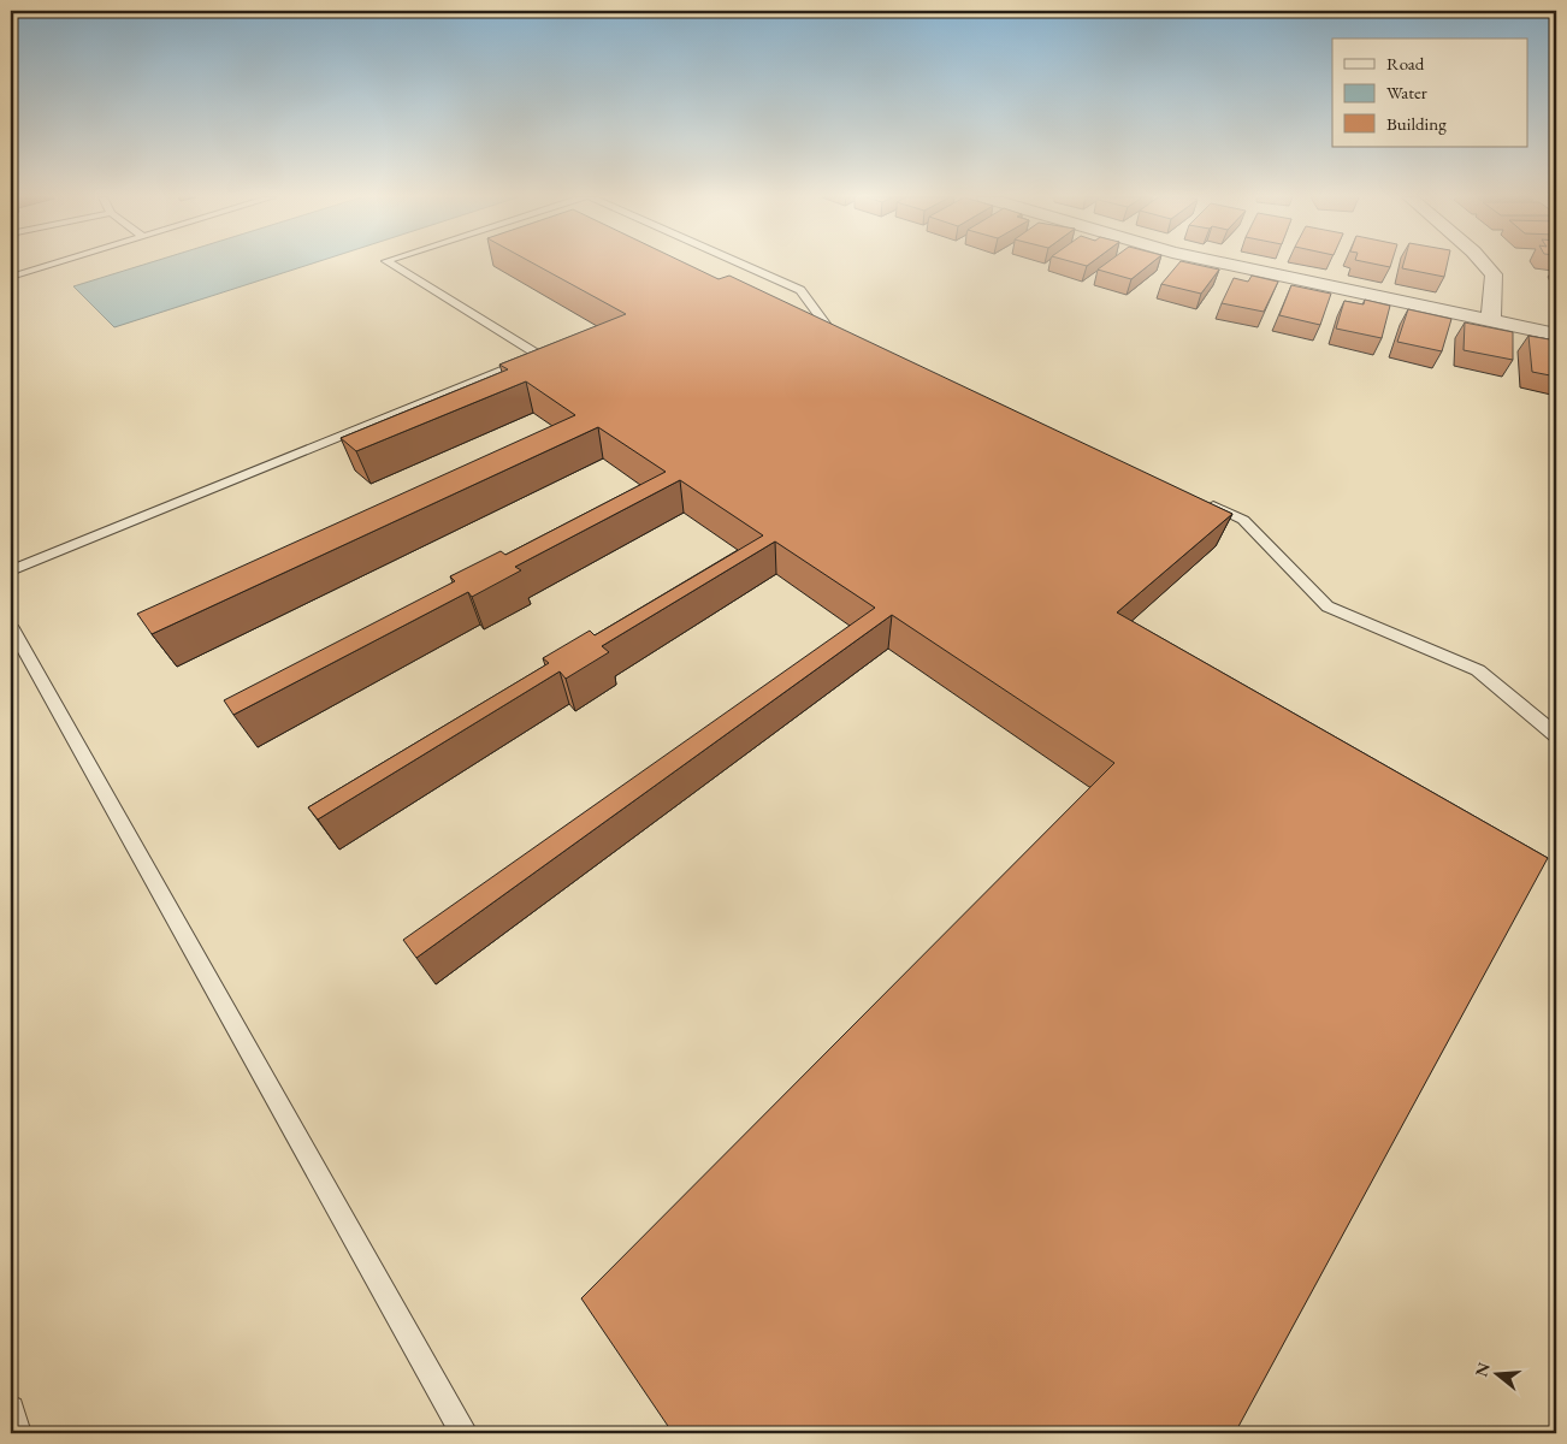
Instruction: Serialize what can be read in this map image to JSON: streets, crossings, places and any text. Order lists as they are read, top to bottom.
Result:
{
  "legend": ["Road", "Water", "Building"],
  "north": "left"
}
